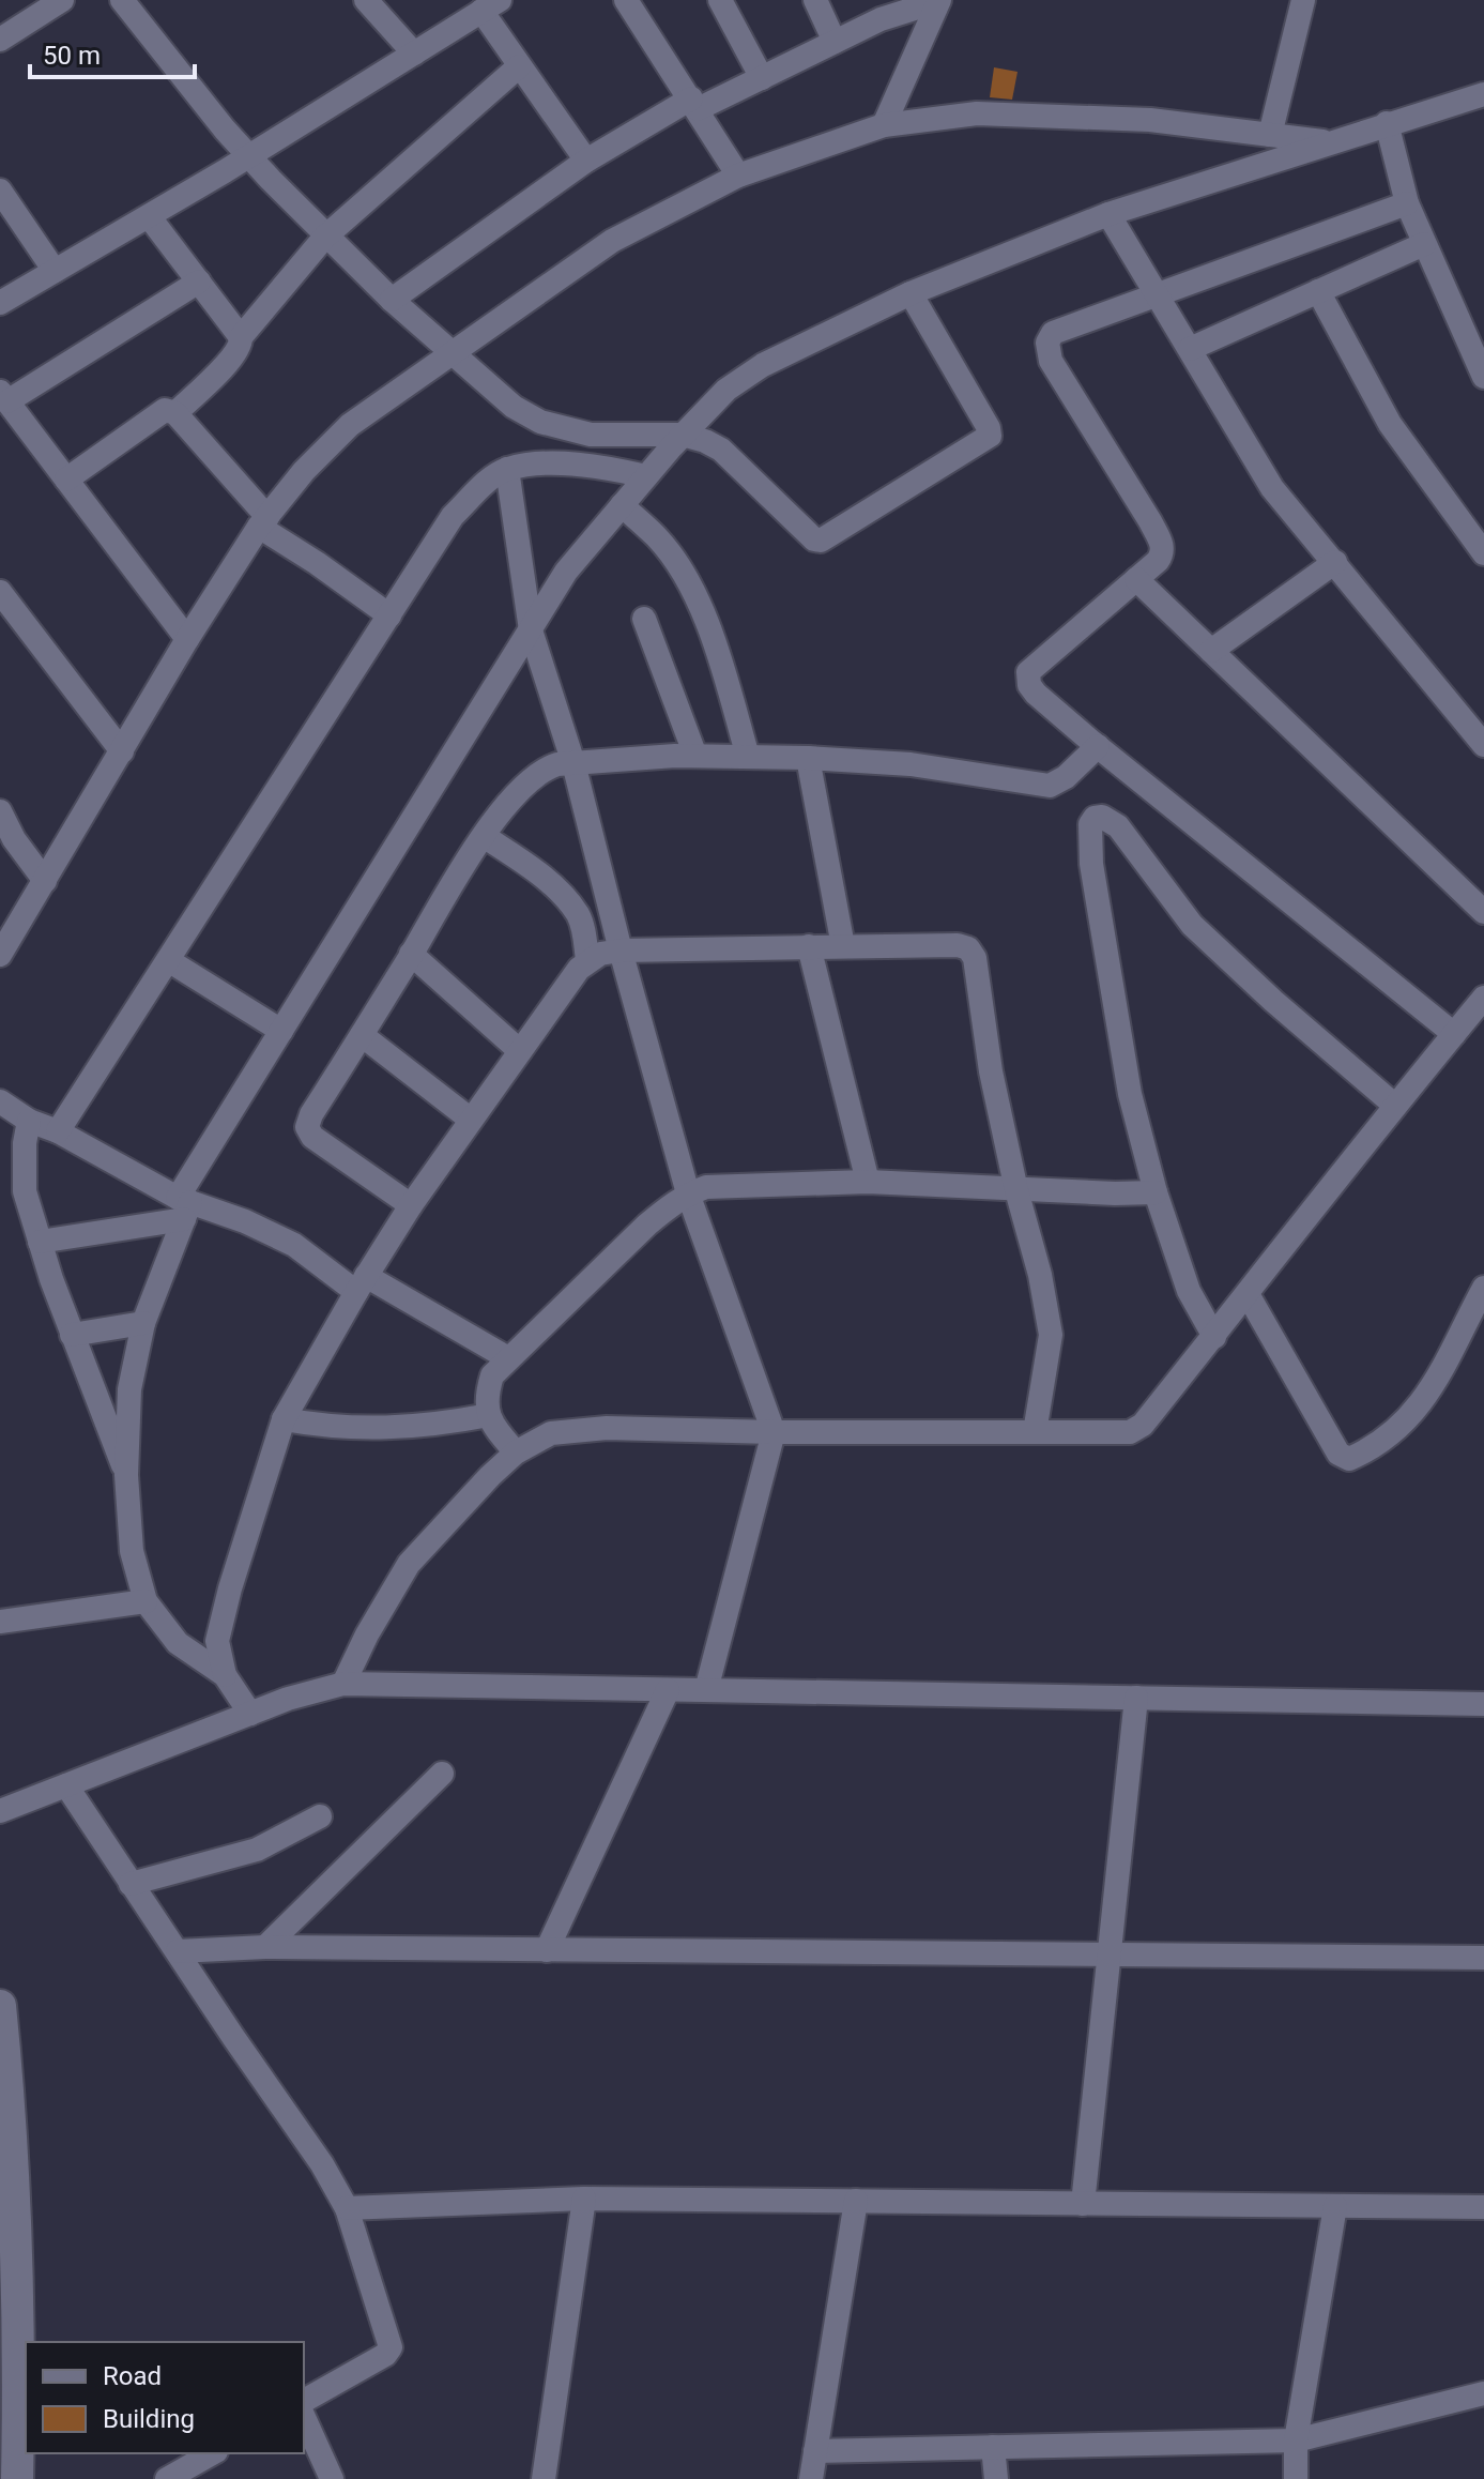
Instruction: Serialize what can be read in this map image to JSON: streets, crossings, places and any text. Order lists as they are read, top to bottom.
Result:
{
  "legend": ["Road", "Building"],
  "scale_bar": "50 m"
}
